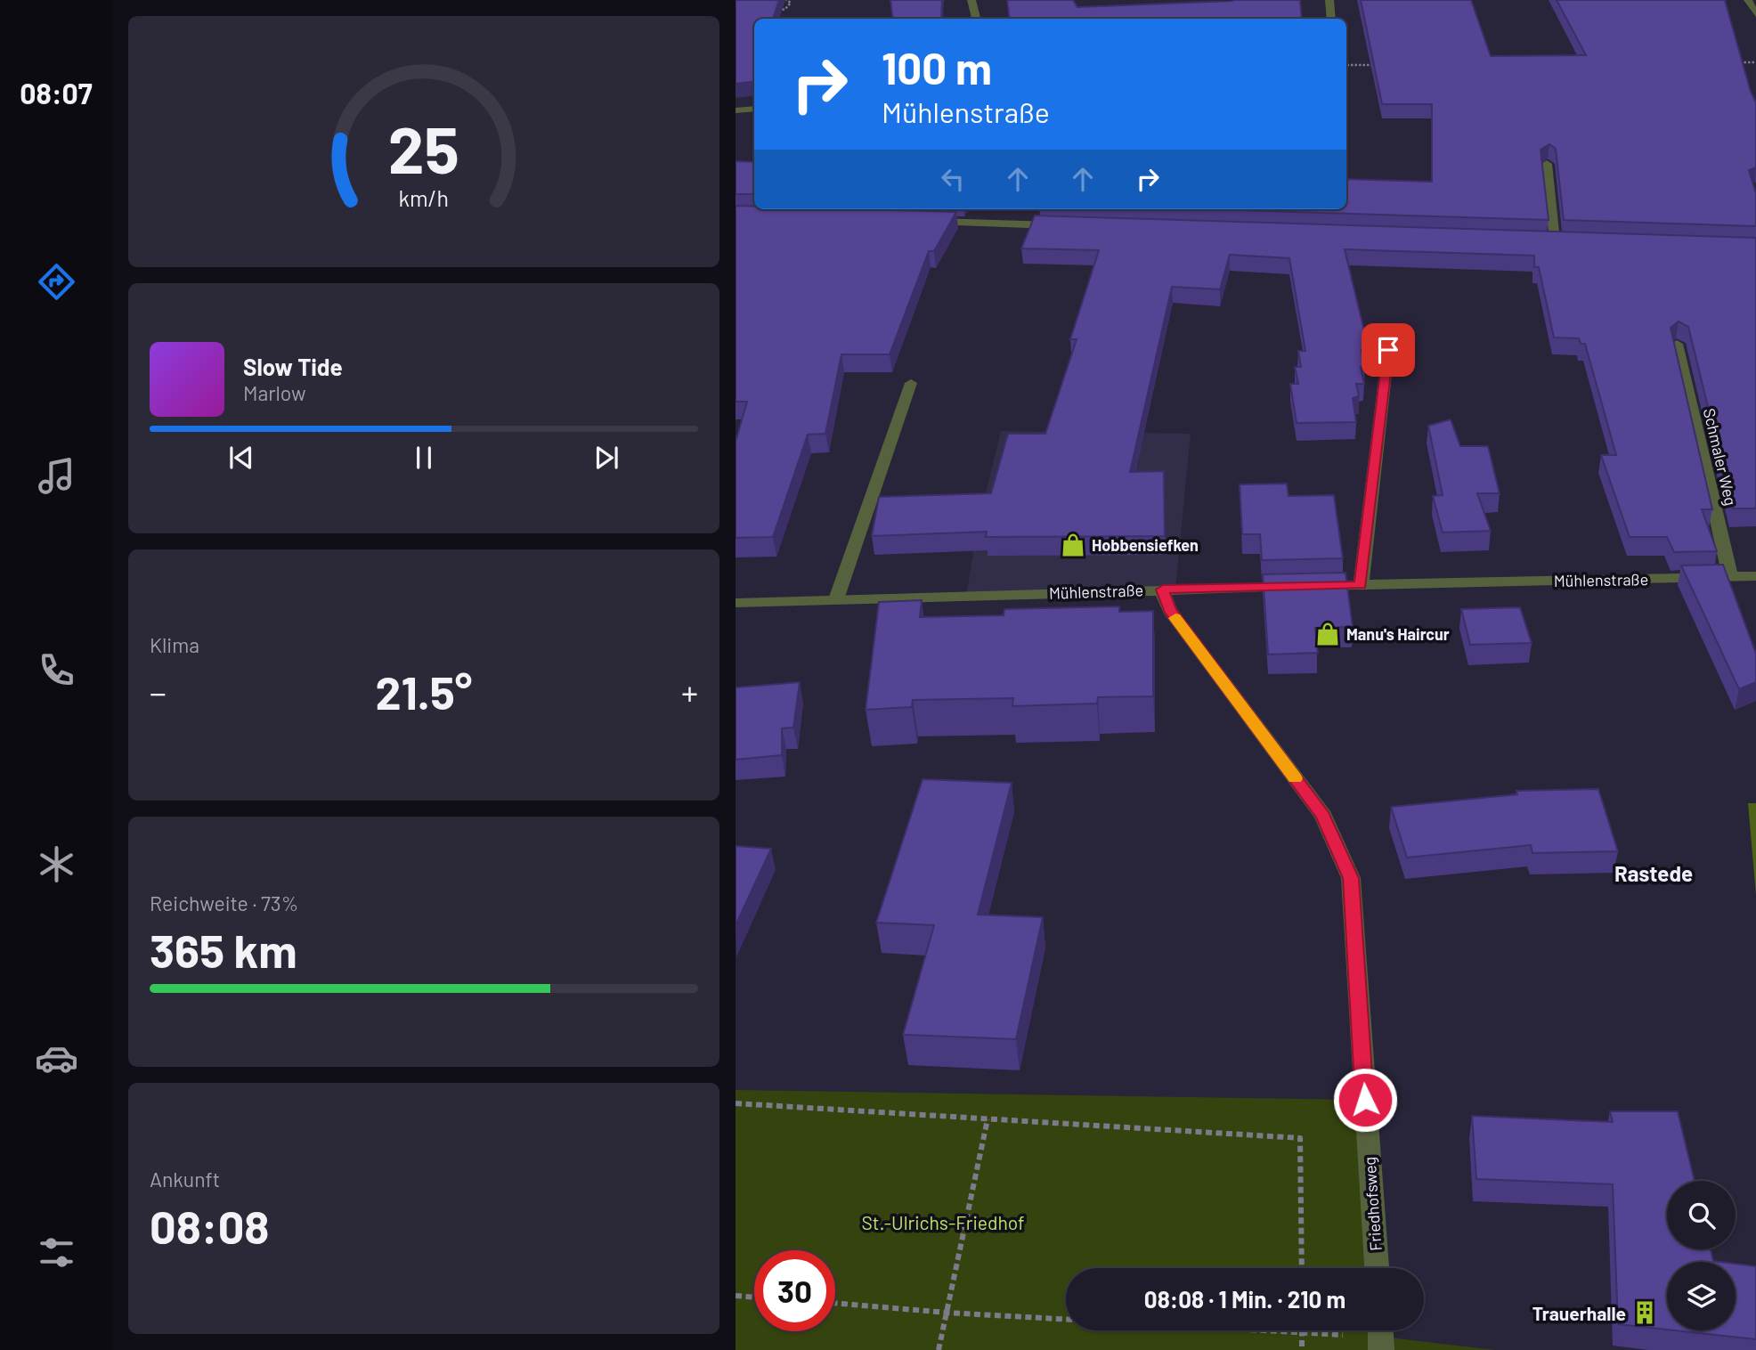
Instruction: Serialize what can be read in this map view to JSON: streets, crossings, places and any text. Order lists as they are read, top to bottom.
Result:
{
  "streets": {
    "street": ["Schmaler Weg", "Mühlenstraße", "Friedhofsweg"]
  },
  "crossings": [
    ["Schmaler Weg", "Mühlenstraße"],
    ["Mühlenstraße", "Friedhofsweg"]
  ],
  "districts": ["Rastede"],
  "parks": ["St.-Ulrichs-Friedhof"],
  "places": {
    "shop": ["Hobbensiefken", "Manu's Haircur"],
    "building": ["Trauerhalle"]
  },
  "page": {
    "tabs": "08:07",
    "turn": ["100 m", "Mühlenstraße"],
    "song": ["Slow Tide", "Marlow"],
    "tile": [
      "Klima",
      ["Reichweite · 73%", "365 km"],
      ["Ankunft", "08:08"]
    ],
    "heat": ["−", "21.5°", "+"],
    "limit": "30",
    "trip": "08:08 · 1 Min. · 210 m",
    "gauge": ["25", "km/h"]
  }
}
